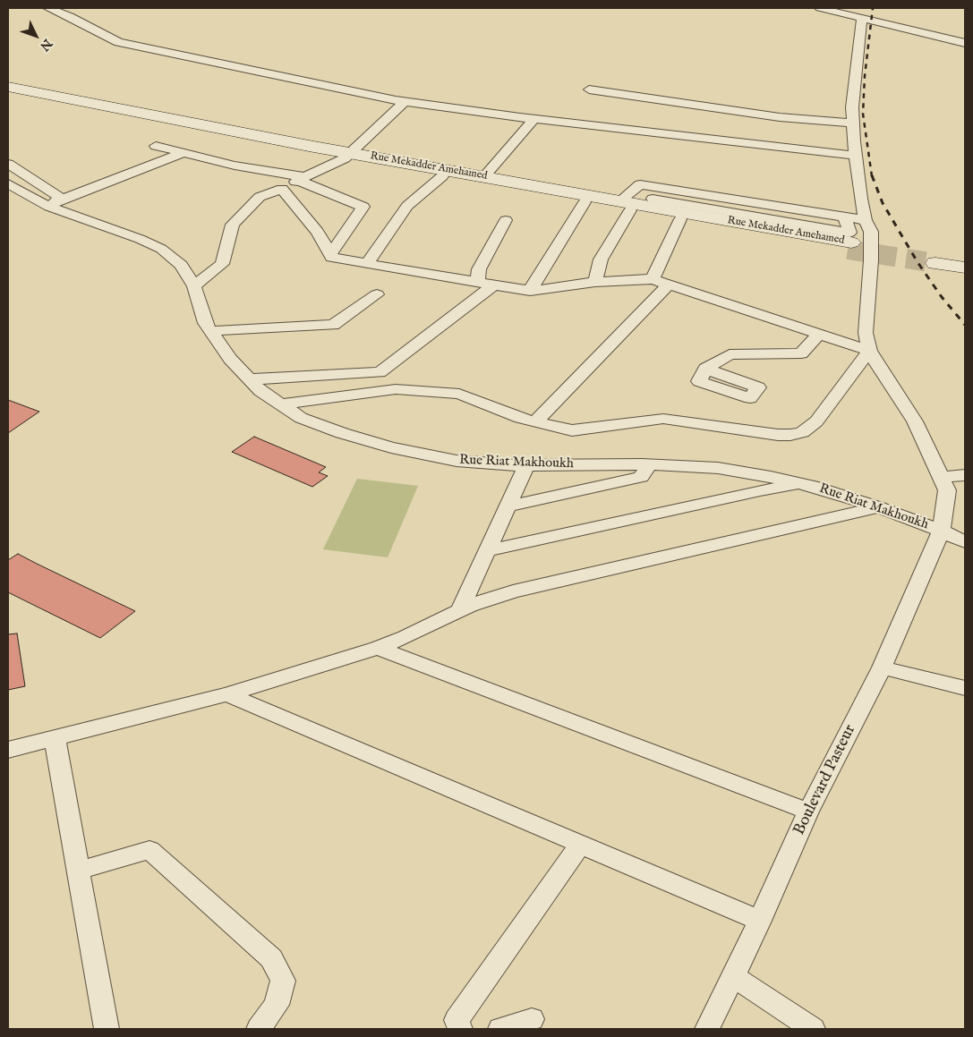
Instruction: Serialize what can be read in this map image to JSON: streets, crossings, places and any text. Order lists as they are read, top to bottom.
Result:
{
  "streets": {
    "main road": ["Rue Mekadder Amehamed"],
    "street": ["Rue Riat Makhoukh", "Boulevard Pasteur"]
  },
  "crossings": [
    ["Rue Riat Makhoukh", "Boulevard Pasteur"]
  ],
  "north": "bottom right"
}
